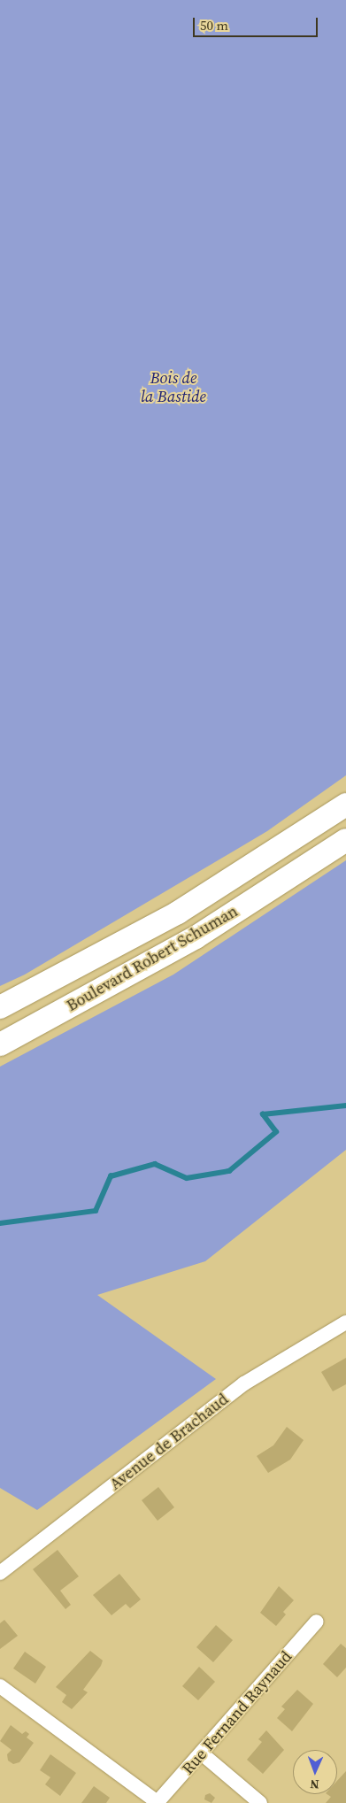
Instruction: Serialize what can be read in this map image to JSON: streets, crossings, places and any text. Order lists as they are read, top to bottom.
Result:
{
  "streets": {
    "main road": ["Boulevard Robert Schuman"],
    "street": ["Avenue de Brachaud", "Rue Fernand Raynaud"]
  },
  "parks": ["Bois de la Bastide"],
  "scale_bar": "50 m",
  "north": "bottom"
}
